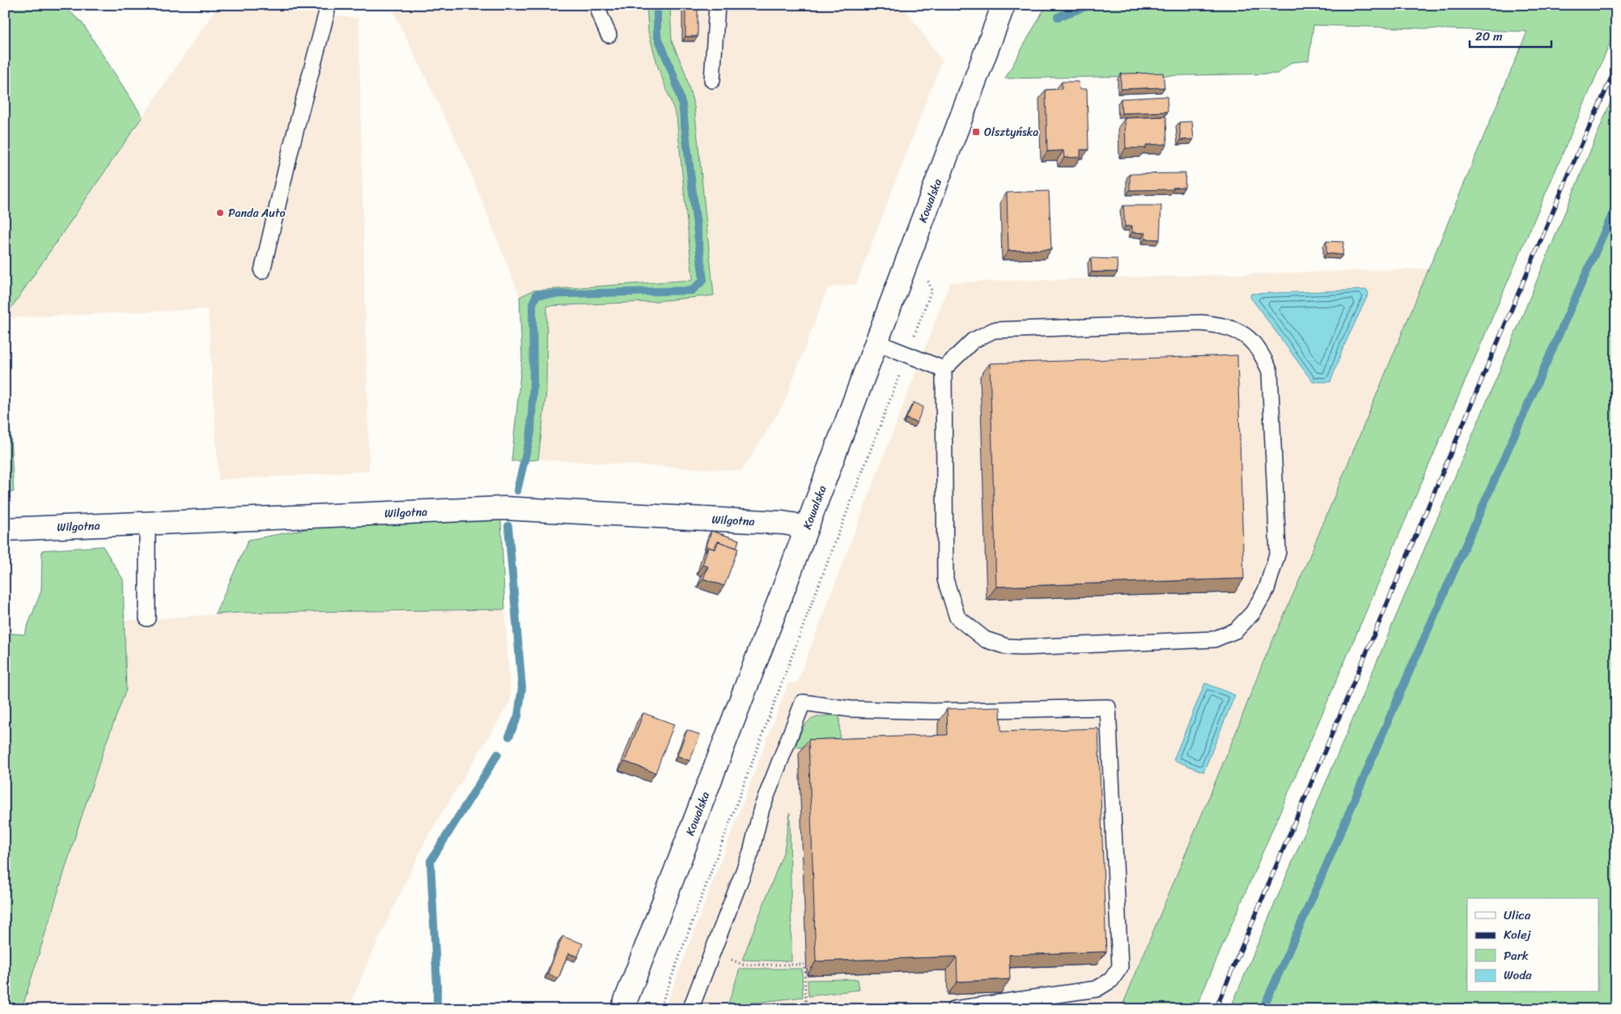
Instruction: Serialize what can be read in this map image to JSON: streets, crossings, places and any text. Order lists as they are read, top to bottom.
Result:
{
  "streets": {
    "street": ["Kowalska", "Wilgotna"]
  },
  "crossings": [
    ["Kowalska", "Wilgotna"]
  ],
  "places": {
    "transit": ["Olsztyńska"],
    "other": ["Panda Auto"]
  },
  "legend": [
    "Ulica",
    "Kolej",
    "Park",
    "Woda"
  ],
  "scale_bar": "20 m"
}
